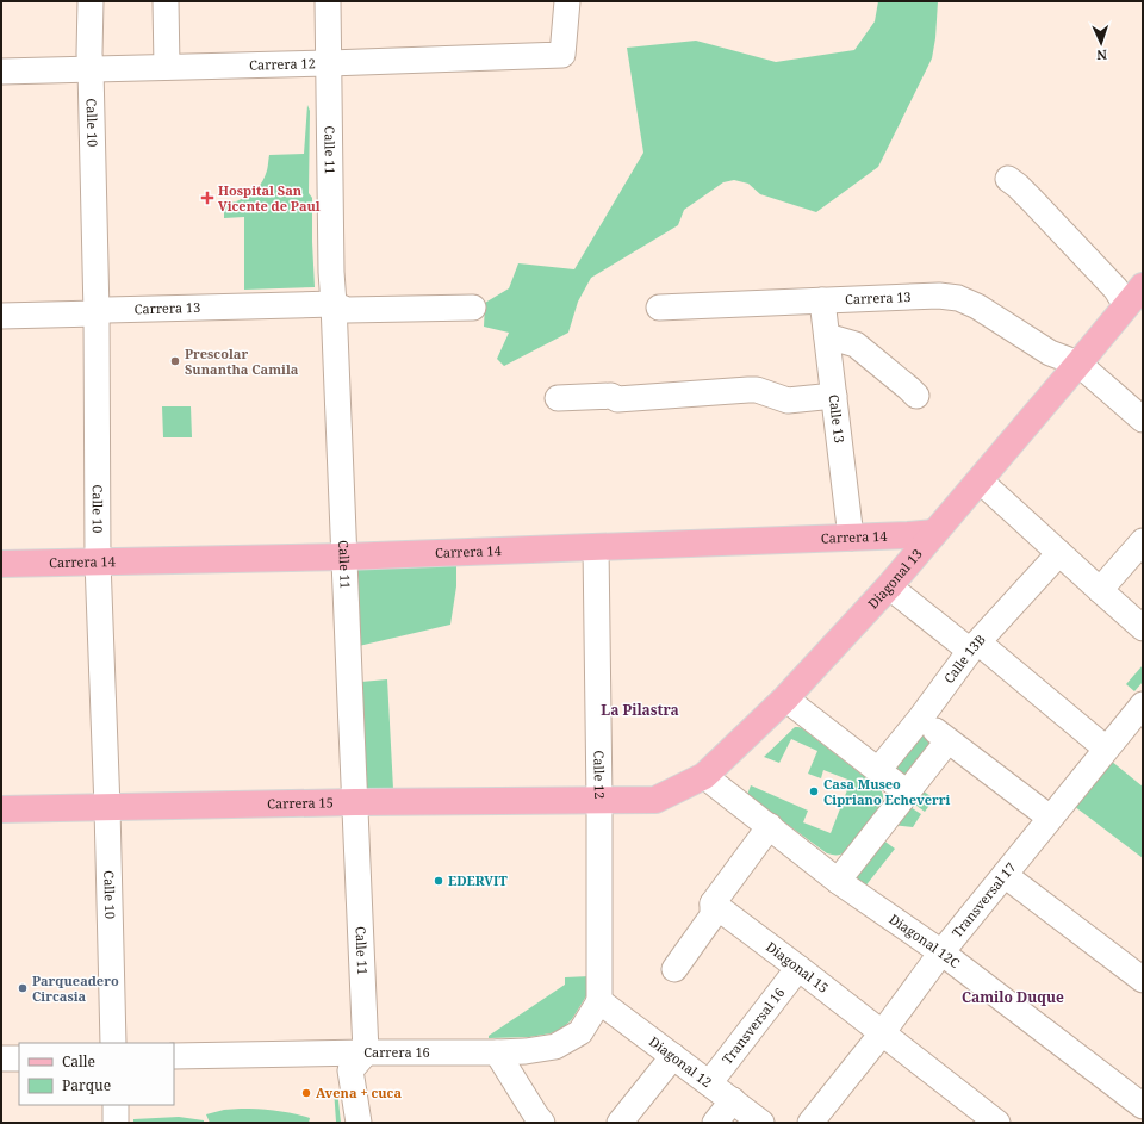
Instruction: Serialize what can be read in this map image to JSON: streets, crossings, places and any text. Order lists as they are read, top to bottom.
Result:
{
  "streets": {
    "main road": ["Carrera 14", "Diagonal 13", "Carrera 15"],
    "street": [
      "Carrera 12",
      "Calle 10",
      "Calle 11",
      "Carrera 13",
      "Calle 13",
      "Calle 13B",
      "Calle 12",
      "Transversal 17",
      "Diagonal 12C",
      "Diagonal 15",
      "Transversal 16",
      "Carrera 16",
      "Diagonal 12"
    ]
  },
  "crossings": [
    ["Carrera 12", "Calle 10"],
    ["Carrera 12", "Calle 11"],
    ["Calle 10", "Carrera 13"],
    ["Calle 10", "Carrera 14"],
    ["Calle 10", "Carrera 15"],
    ["Calle 11", "Carrera 13"],
    ["Calle 11", "Carrera 14"],
    ["Calle 11", "Carrera 15"],
    ["Calle 11", "Carrera 16"],
    ["Carrera 13", "Calle 13"],
    ["Carrera 13", "Diagonal 13"],
    ["Calle 13", "Carrera 14"],
    ["Carrera 14", "Diagonal 13"],
    ["Carrera 14", "Calle 12"],
    ["Diagonal 13", "Calle 12"],
    ["Diagonal 13", "Carrera 15"],
    ["Diagonal 13", "Diagonal 12C"],
    ["Calle 12", "Carrera 15"],
    ["Calle 12", "Carrera 16"],
    ["Calle 12", "Diagonal 12"],
    ["Transversal 17", "Diagonal 12C"],
    ["Transversal 17", "Diagonal 15"],
    ["Diagonal 15", "Transversal 16"],
    ["Transversal 16", "Diagonal 12"],
    ["Carrera 16", "Diagonal 12"]
  ],
  "districts": ["La Pilastra", "Camilo Duque"],
  "places": {
    "health": ["Hospital San Vicente de Paul"],
    "other": [
      "Prescolar Sunantha Camila",
      "Casa Museo Cipriano Echeverri",
      "EDERVIT",
      "Parqueadero Circasia",
      "Avena + cuca"
    ]
  },
  "legend": ["Calle", "Parque"],
  "north": "bottom"
}
